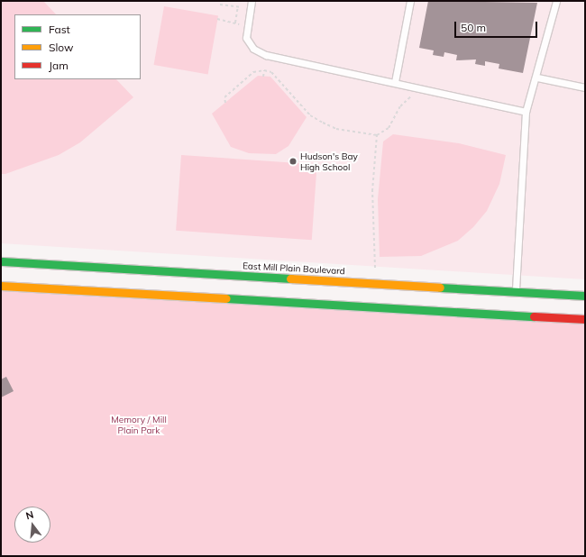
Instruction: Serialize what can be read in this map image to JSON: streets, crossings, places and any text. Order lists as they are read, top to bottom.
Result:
{
  "streets": {
    "main road": ["East Mill Plain Boulevard"]
  },
  "parks": ["Memory / Mill Plain Park"],
  "places": ["Hudson's Bay High School"],
  "legend": ["Fast", "Slow", "Jam"],
  "scale_bar": "50 m",
  "north": "top"
}
